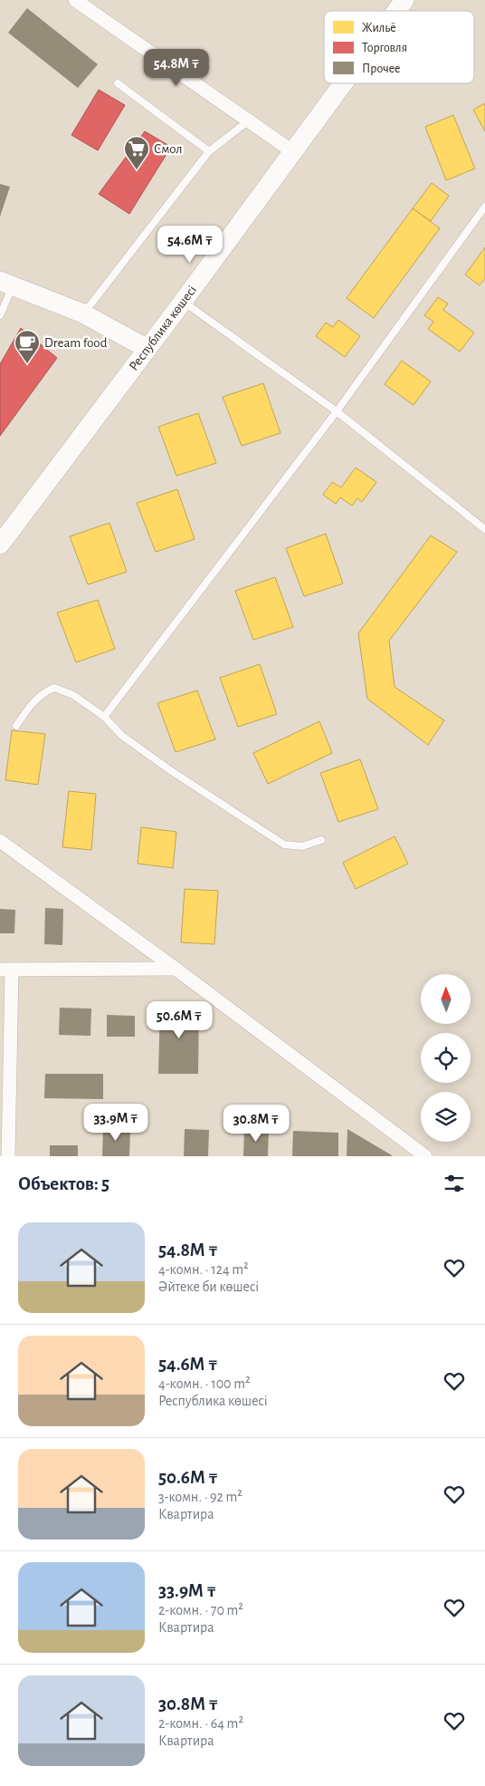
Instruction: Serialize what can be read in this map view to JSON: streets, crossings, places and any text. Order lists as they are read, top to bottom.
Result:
{
  "streets": {
    "main road": ["Республика көшесі"]
  },
  "places": {
    "supermarket": ["Смол"],
    "cafe": ["Dream food"]
  },
  "legend": ["Жильё", "Торговля", "Прочее"],
  "north": "top",
  "page": {
    "price": [
      "54.8M ₸",
      "54.6M ₸",
      "50.6M ₸",
      "33.9M ₸",
      "30.8M ₸"
    ],
    "heading": "Объектов: 5",
    "list": [
      {
        "name": "54.8M ₸",
        "note": "4-комн. · 124 m² · Әйтеке би көшесі"
      },
      {
        "name": "54.6M ₸",
        "note": "4-комн. · 100 m² · Республика көшесі"
      },
      {
        "name": "50.6M ₸",
        "note": "3-комн. · 92 m² · Квартира"
      },
      {
        "name": "33.9M ₸",
        "note": "2-комн. · 70 m² · Квартира"
      },
      {
        "name": "30.8M ₸",
        "note": "2-комн. · 64 m² · Квартира"
      }
    ]
  }
}
